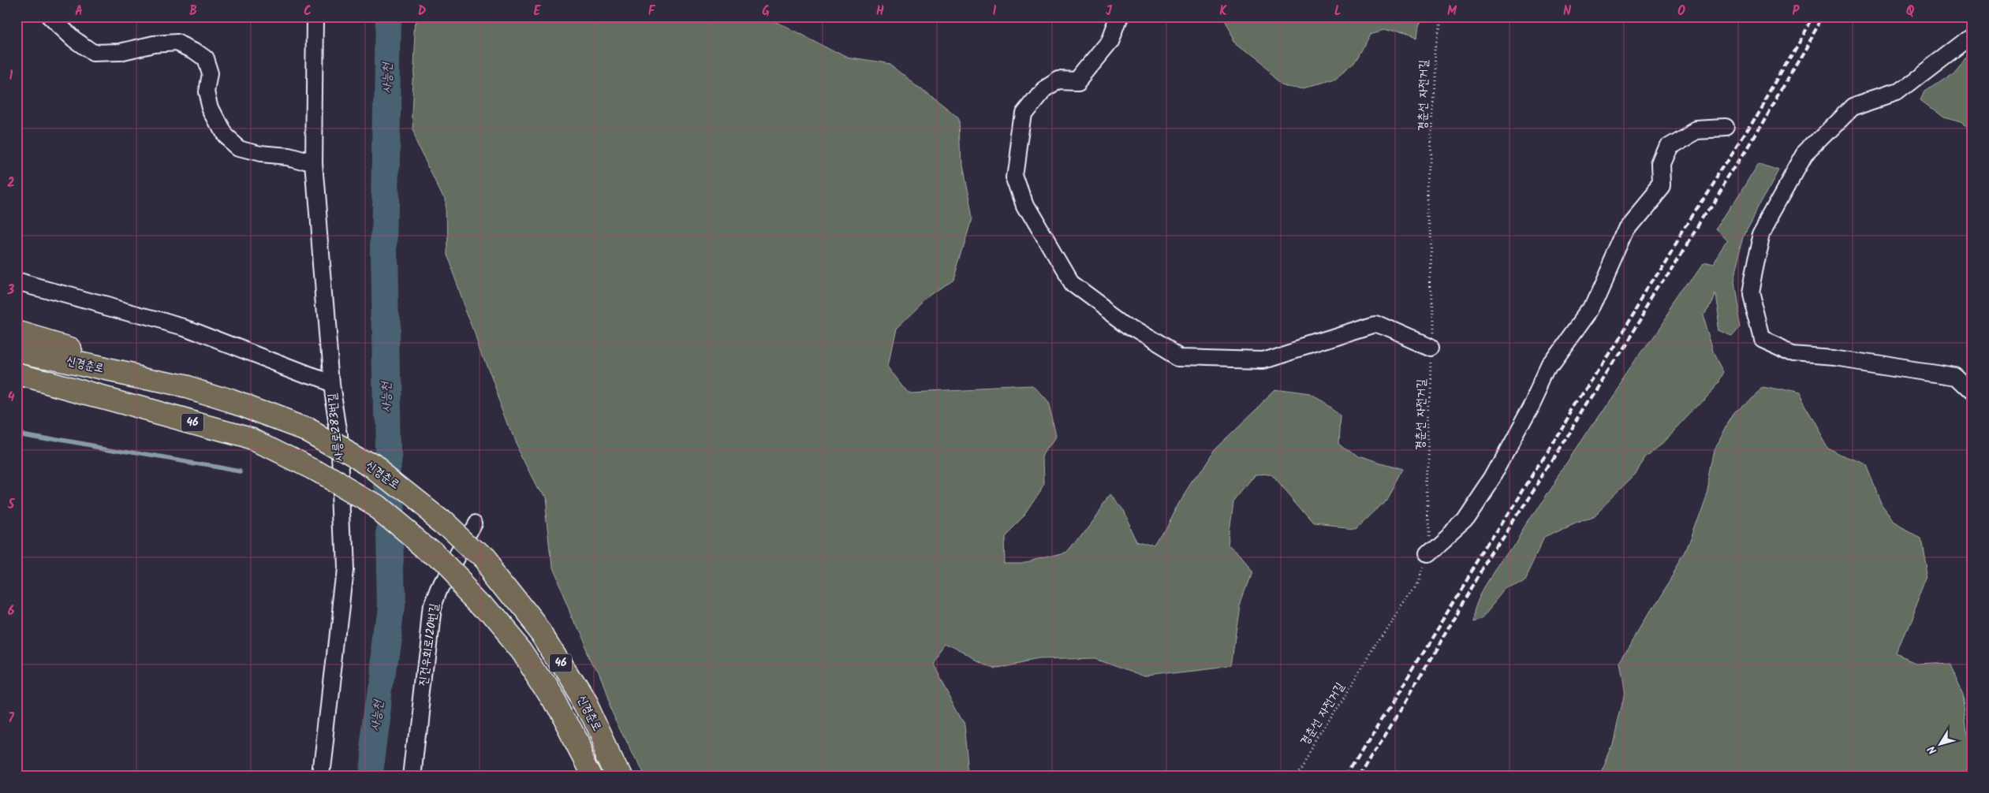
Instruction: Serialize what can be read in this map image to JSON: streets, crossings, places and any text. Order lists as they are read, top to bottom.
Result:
{
  "streets": {
    "highway": ["신경춘로", "46"],
    "street": ["사릉로283번길", "진건우회로120번길"],
    "path": ["경춘선 자전거길"]
  },
  "water": ["사능천"],
  "north": "bottom left",
  "grid": {
    "columns": [
      "A",
      "B",
      "C",
      "D",
      "E",
      "F",
      "G",
      "H",
      "I",
      "J",
      "K",
      "L",
      "M",
      "N",
      "O",
      "P",
      "Q"
    ],
    "rows": [
      "1",
      "2",
      "3",
      "4",
      "5",
      "6",
      "7"
    ]
  }
}
